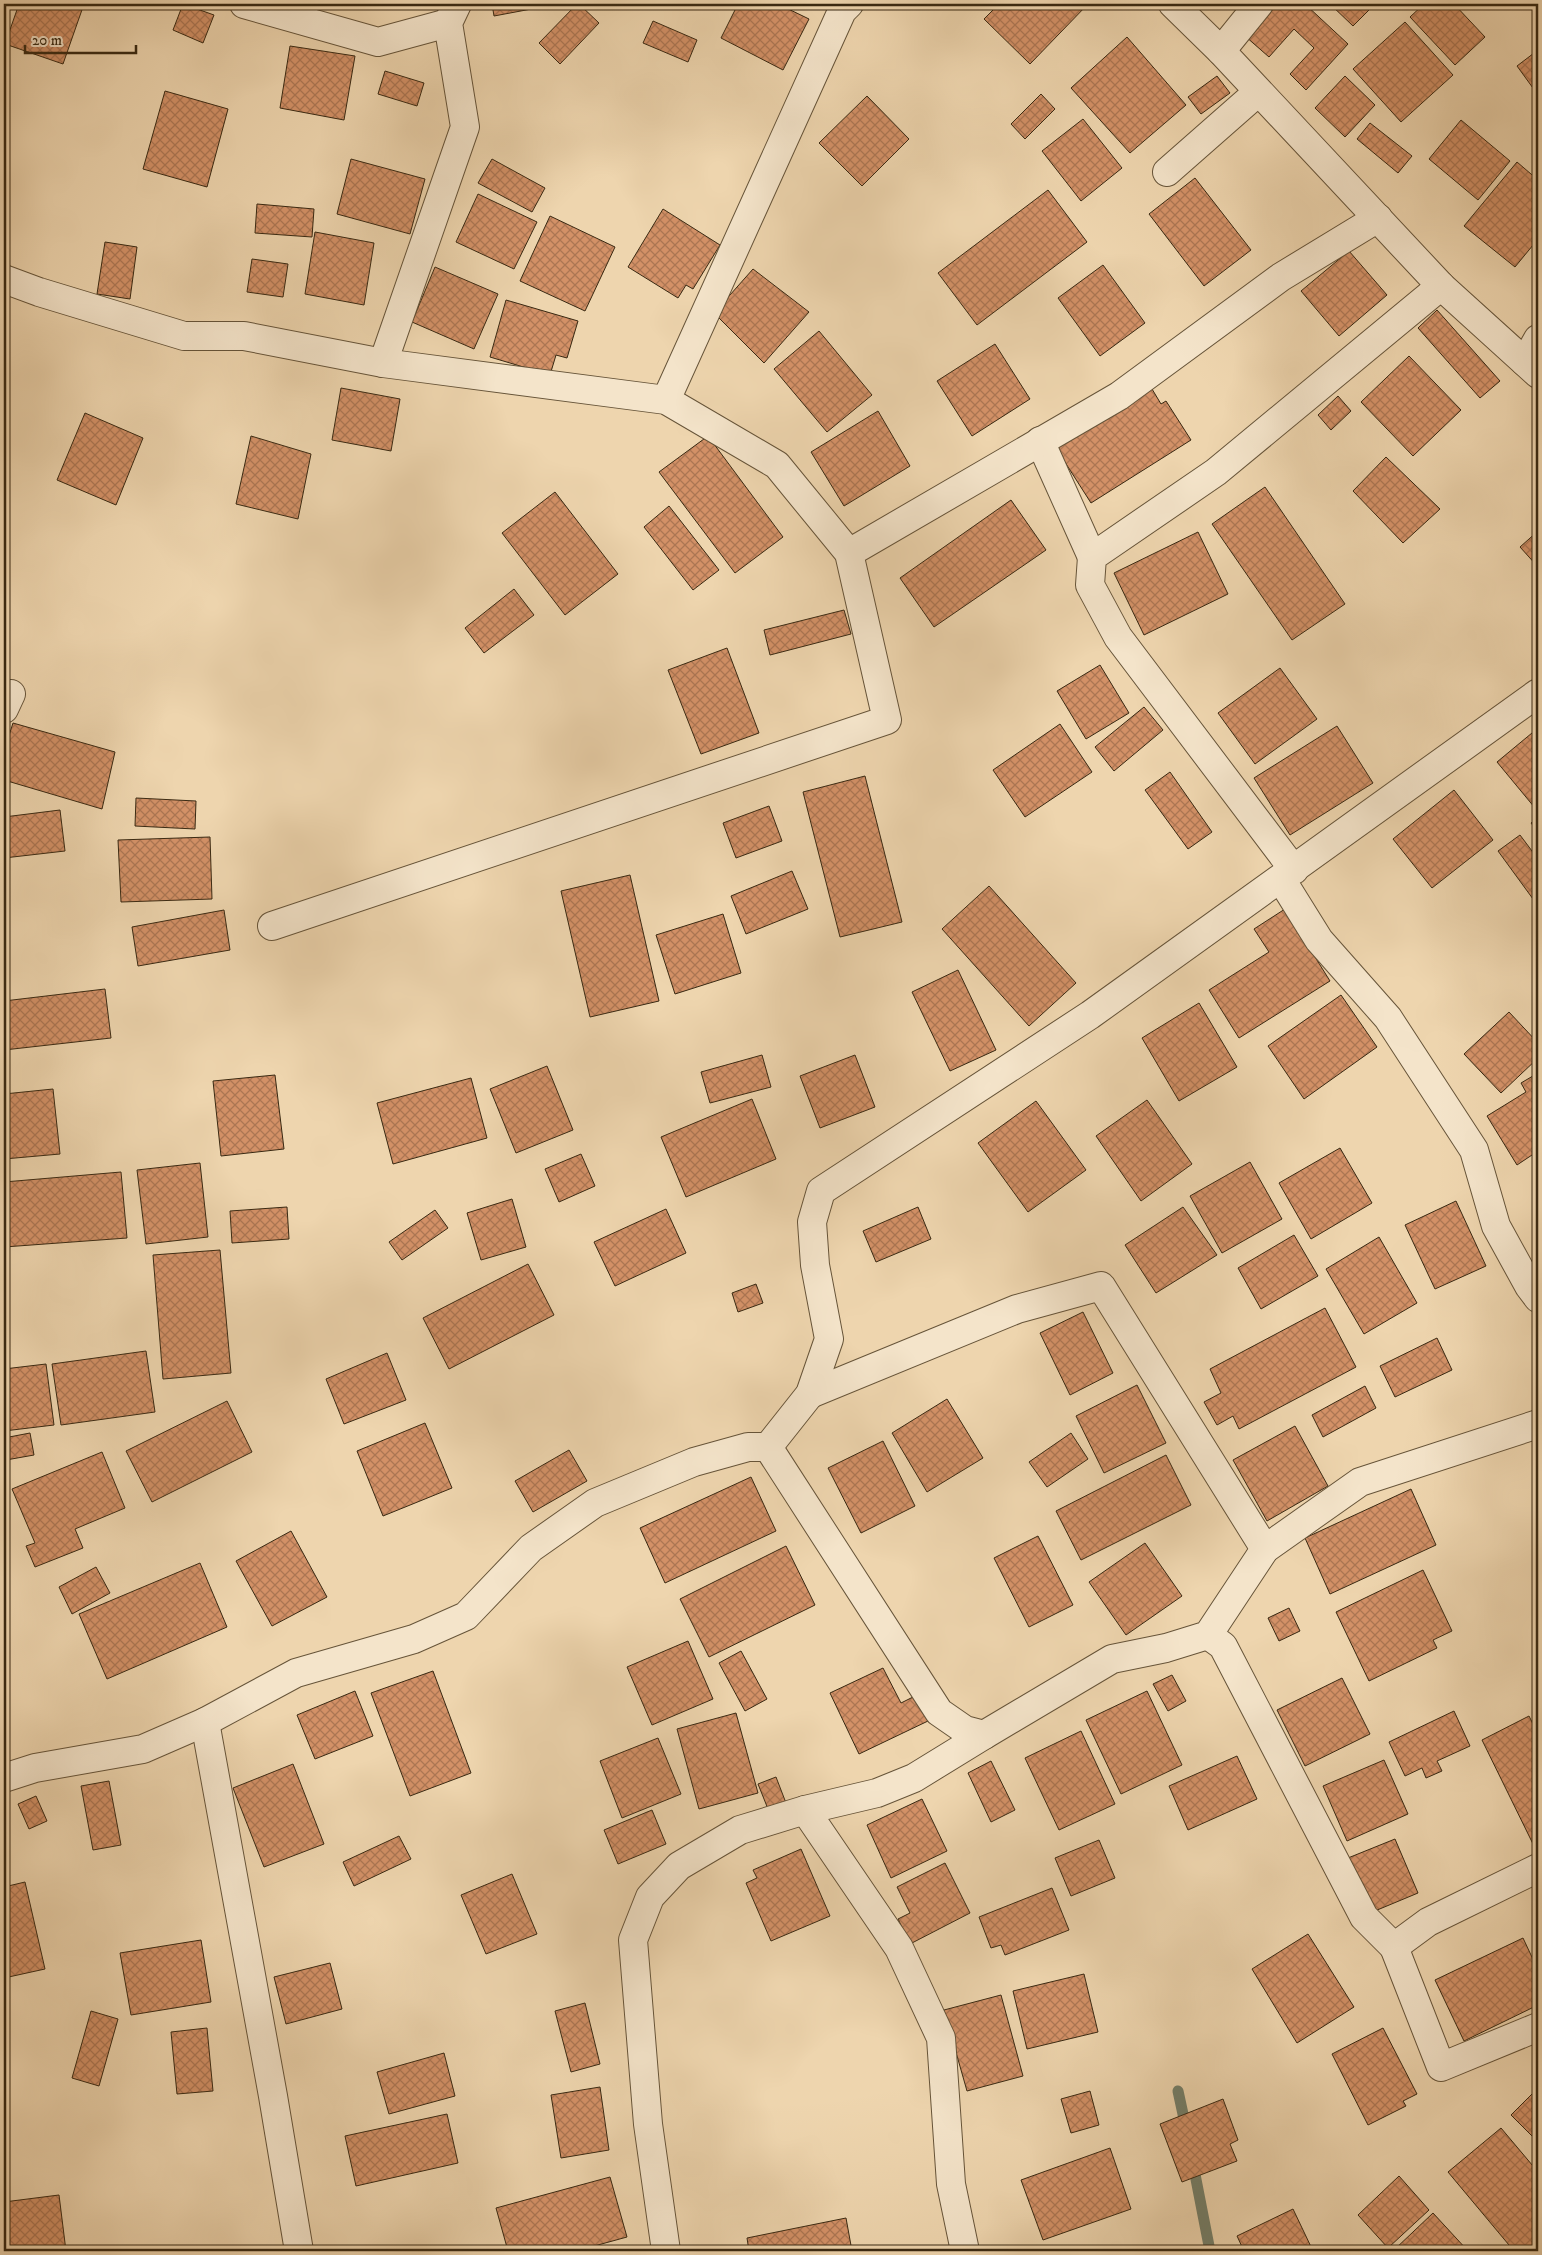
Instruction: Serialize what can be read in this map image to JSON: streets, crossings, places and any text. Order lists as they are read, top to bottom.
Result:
{
  "scale_bar": "20 m"
}
